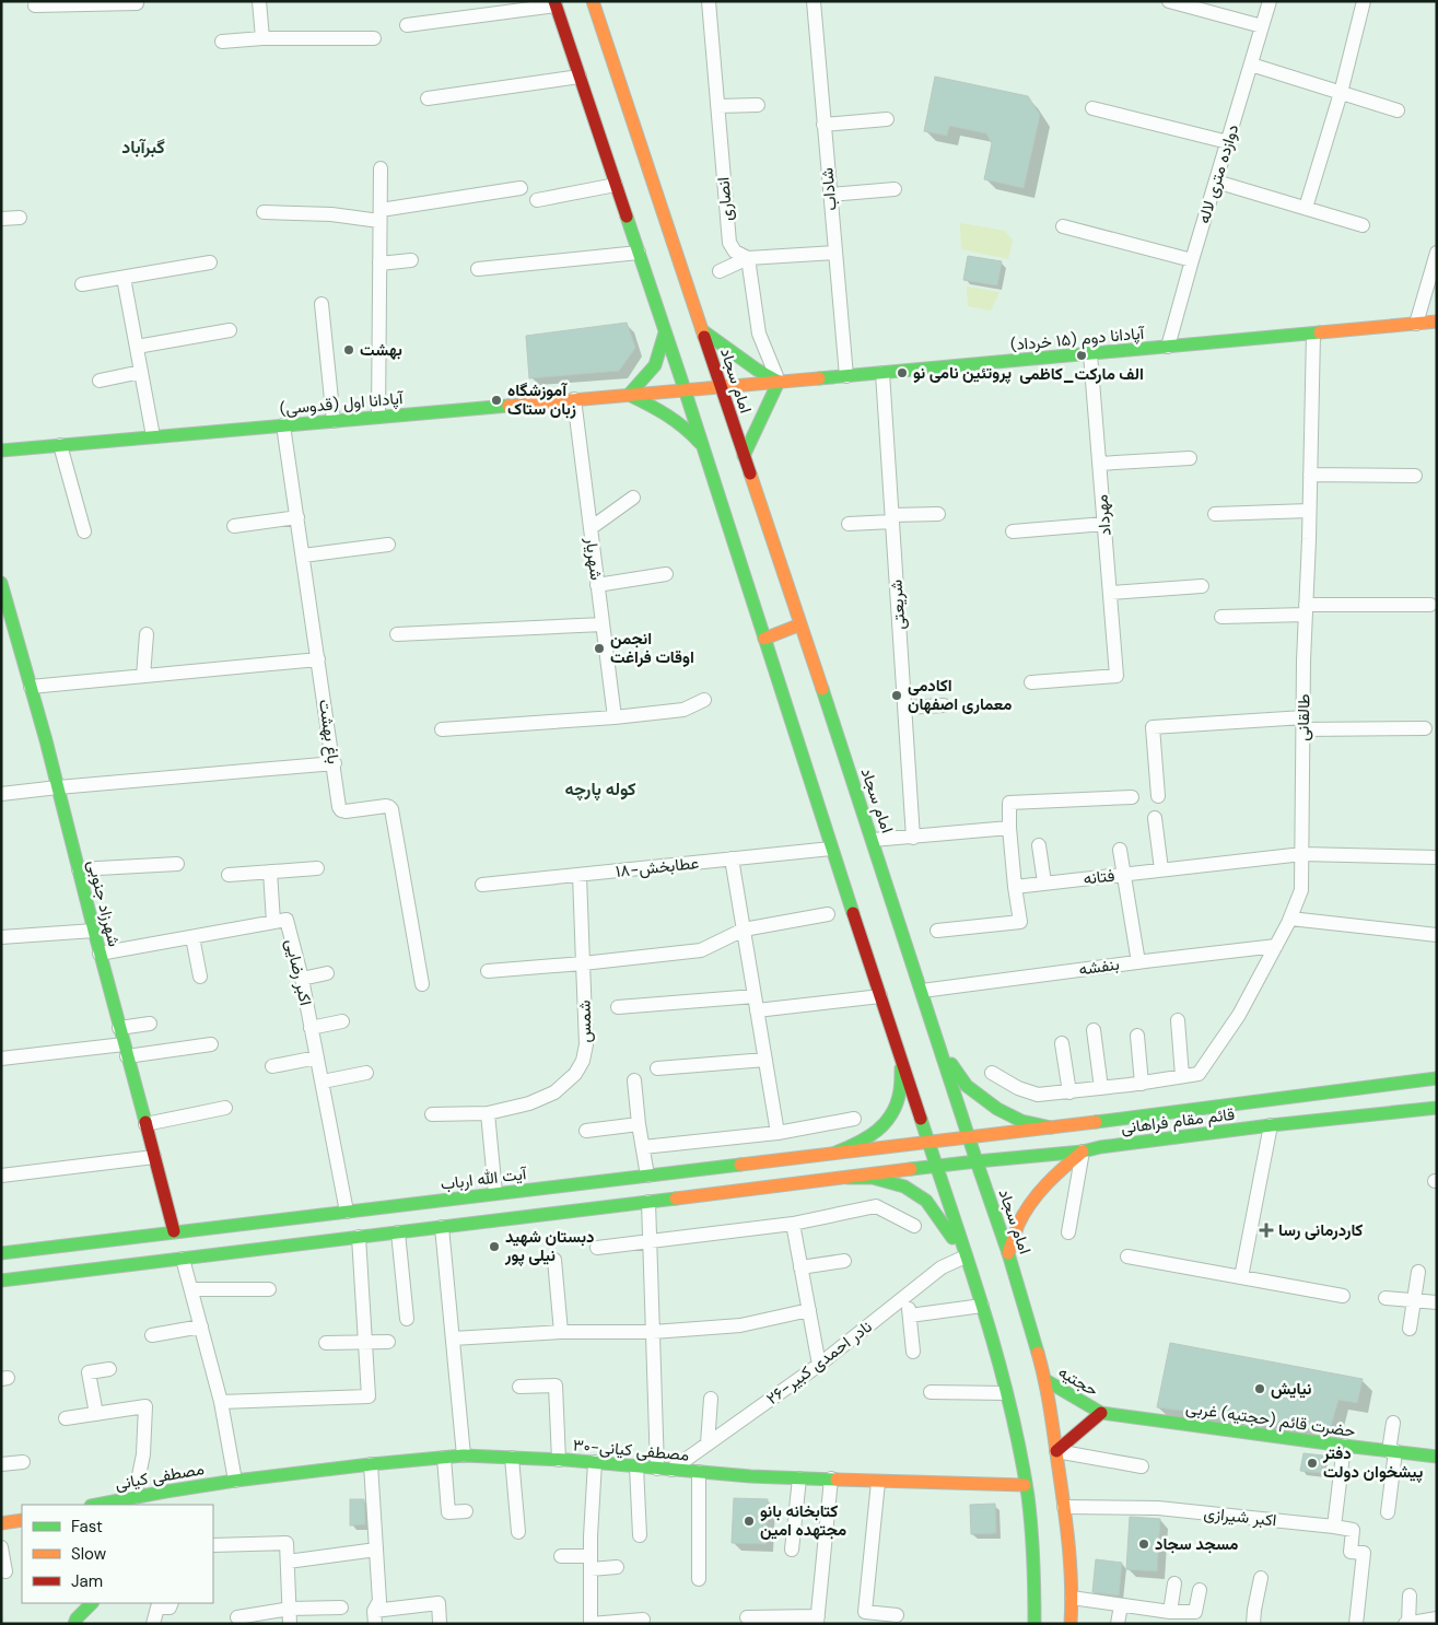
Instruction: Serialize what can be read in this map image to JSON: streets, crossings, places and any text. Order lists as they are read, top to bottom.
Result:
{
  "streets": {
    "main road": [
      "آپادانا دوم (۱۵ خرداد)",
      "امام سجاد",
      "آپادانا اول (قدوسی)",
      "شهرزاد جنوبی",
      "قائم مقام فراهانی",
      "آیت الله ارباب",
      "حجتیه",
      "حضرت قائم (حجتیه) غربی",
      "۳۰-مصطفی کیانی",
      "مصطفی کیانی"
    ],
    "street": [
      "دوازده متری لاله",
      "شاداب",
      "انصاری",
      "مهرداد",
      "شهریار",
      "شریعتی",
      "طالقانی",
      "باغ بهشت",
      "۱۸-عطابخش",
      "فتانه",
      "بنفشه",
      "اکبر رضایی",
      "شمس",
      "۲۶-نادر احمدی کبیر",
      "اکبر شیرازی"
    ]
  },
  "crossings": [
    ["دوازده متری لاله", "آپادانا دوم (۱۵ خرداد)"],
    ["شاداب", "آپادانا دوم (۱۵ خرداد)"],
    ["آپادانا دوم (۱۵ خرداد)", "امام سجاد"],
    ["آپادانا دوم (۱۵ خرداد)", "آپادانا اول (قدوسی)"],
    ["آپادانا دوم (۱۵ خرداد)", "مهرداد"],
    ["آپادانا دوم (۱۵ خرداد)", "شریعتی"],
    ["آپادانا دوم (۱۵ خرداد)", "طالقانی"],
    ["امام سجاد", "بنفشه"],
    ["امام سجاد", "قائم مقام فراهانی"],
    ["امام سجاد", "آیت الله ارباب"],
    ["امام سجاد", "حجتیه"],
    ["امام سجاد", "اکبر شیرازی"],
    ["آپادانا اول (قدوسی)", "شهریار"],
    ["آپادانا اول (قدوسی)", "باغ بهشت"],
    ["طالقانی", "فتانه"],
    ["طالقانی", "بنفشه"],
    ["۱۸-عطابخش", "شمس"],
    ["شهرزاد جنوبی", "اکبر رضایی"],
    ["شهرزاد جنوبی", "آیت الله ارباب"],
    ["اکبر رضایی", "آیت الله ارباب"],
    ["قائم مقام فراهانی", "آیت الله ارباب"],
    ["۲۶-نادر احمدی کبیر", "۳۰-مصطفی کیانی"],
    ["حجتیه", "حضرت قائم (حجتیه) غربی"],
    ["۳۰-مصطفی کیانی", "مصطفی کیانی"]
  ],
  "districts": ["گبرآباد", "کوله پارچه"],
  "places": {
    "other": [
      "بهشت",
      "الف مارکت_کاظمی",
      "پروتئین نامی نو",
      "آموزشگاه زبان ستاک",
      "انجمن اوقات فراغت",
      "اکادمی معماری اصفهان",
      "دبستان شهید نیلی پور",
      "نیایش",
      "دفتر پیشخوان دولت",
      "کتابخانه بانو مجتهده امین",
      "مسجد سجاد"
    ],
    "health": ["کاردرمانی رسا"]
  },
  "legend": ["Fast", "Slow", "Jam"]
}
